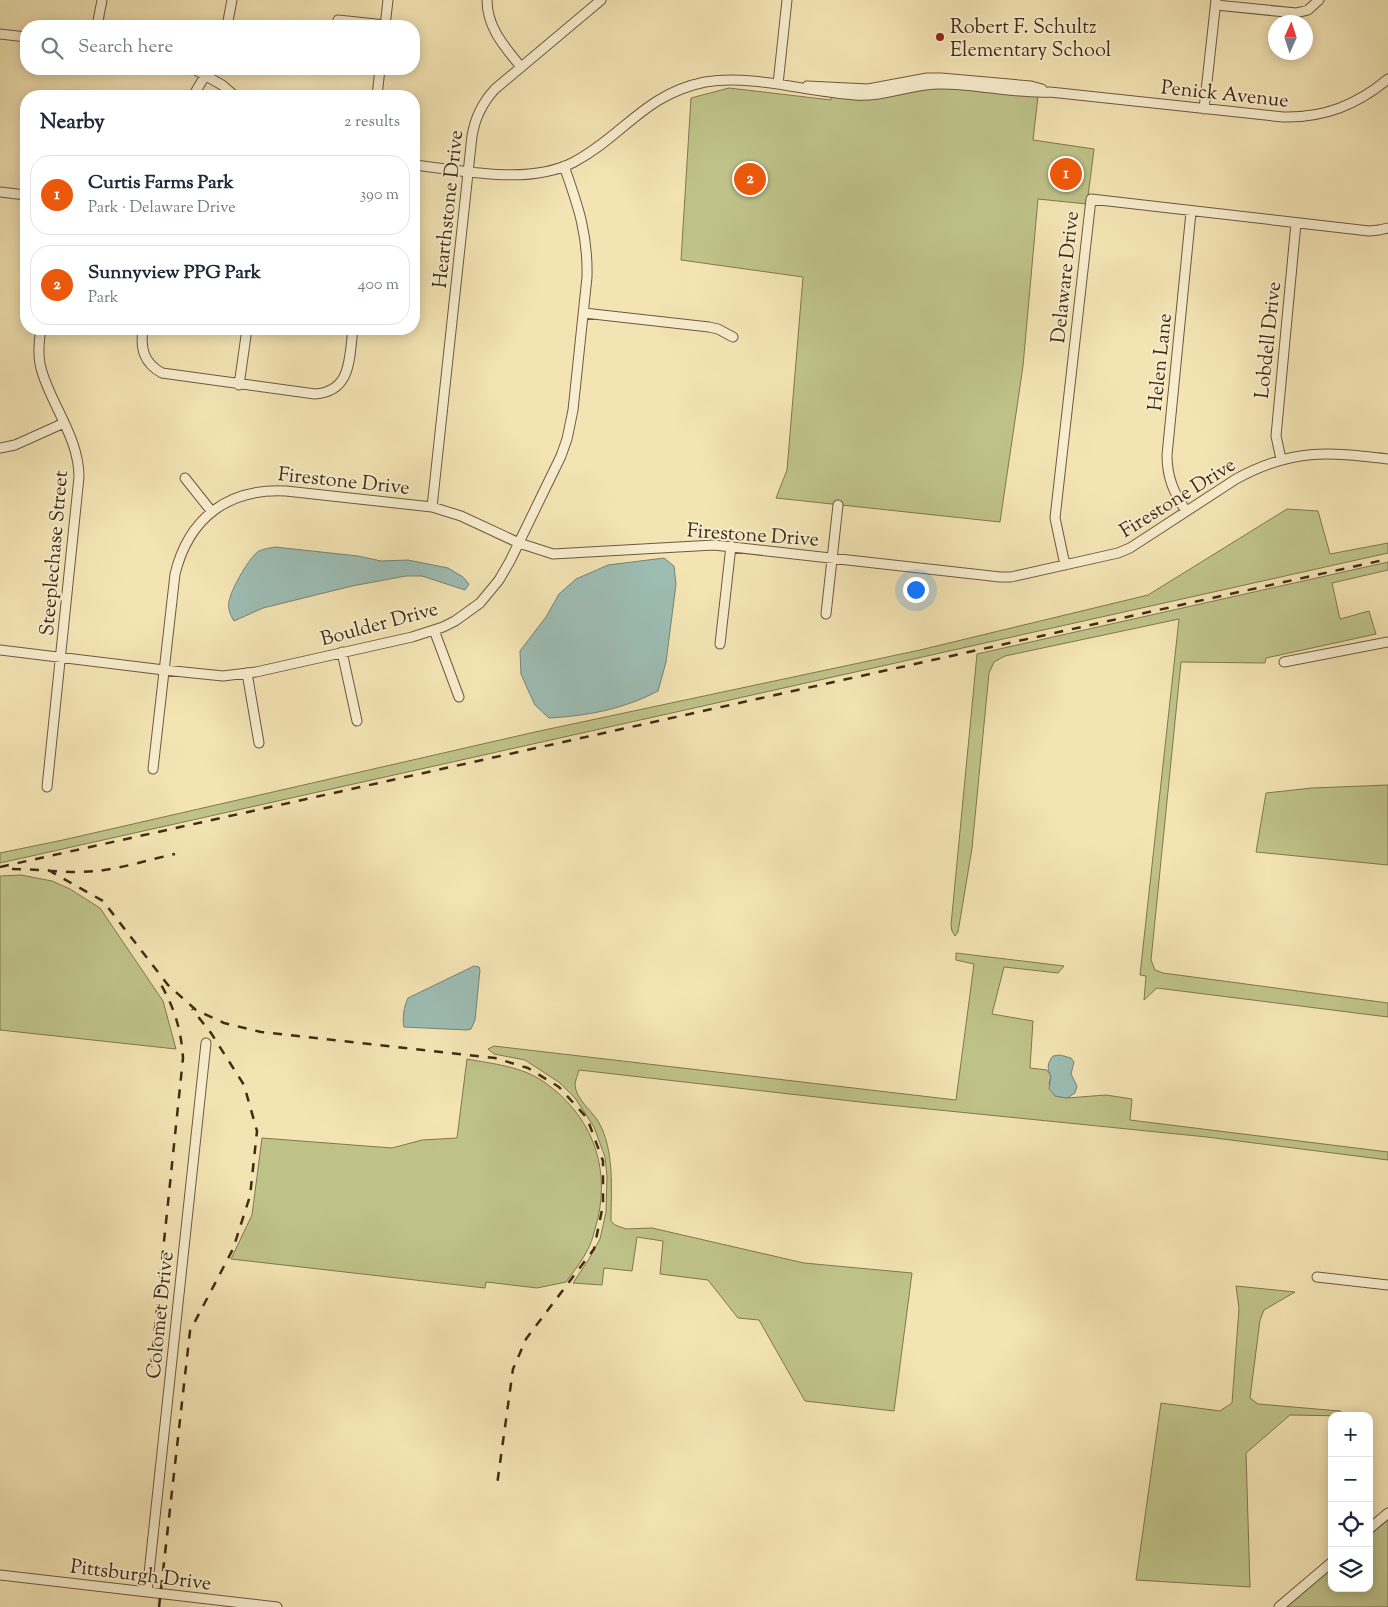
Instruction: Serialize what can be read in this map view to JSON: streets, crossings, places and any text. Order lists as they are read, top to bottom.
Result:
{
  "streets": {
    "street": [
      "Penick Avenue",
      "Hearthstone Drive",
      "Delaware Drive",
      "Lobdell Drive",
      "Helen Lane",
      "Firestone Drive",
      "Steeplechase Street",
      "Boulder Drive",
      "Colomet Drive",
      "Pittsburgh Drive"
    ]
  },
  "crossings": [
    ["Penick Avenue", "Hearthstone Drive"],
    ["Penick Avenue", "Boulder Drive"],
    ["Hearthstone Drive", "Firestone Drive"],
    ["Delaware Drive", "Lobdell Drive"],
    ["Delaware Drive", "Helen Lane"],
    ["Delaware Drive", "Firestone Drive"],
    ["Lobdell Drive", "Firestone Drive"],
    ["Helen Lane", "Firestone Drive"],
    ["Firestone Drive", "Boulder Drive"],
    ["Steeplechase Street", "Boulder Drive"],
    ["Colomet Drive", "Pittsburgh Drive"]
  ],
  "places": ["Robert F. Schultz Elementary School"],
  "north": "top",
  "page": {
    "search": "Search here",
    "heading": ["Nearby", "2 results"],
    "list": [
      {
        "mark": "1",
        "name": "Curtis Farms Park",
        "note": "Park · Delaware Drive",
        "value": "390 m"
      },
      {
        "mark": "2",
        "name": "Sunnyview PPG Park",
        "note": "Park",
        "value": "400 m"
      }
    ],
    "pins": ["1", "2"],
    "map_buttons": ["+", "−"]
  }
}
